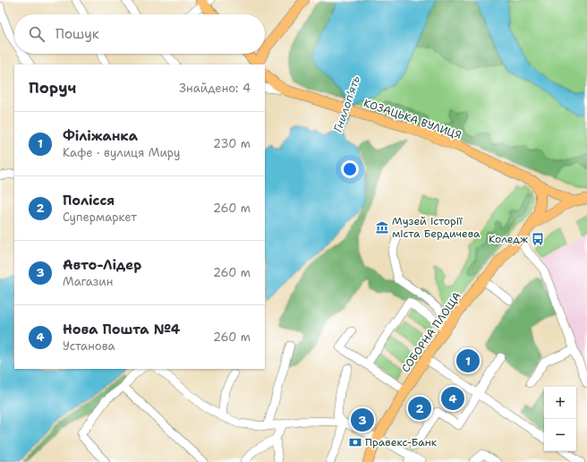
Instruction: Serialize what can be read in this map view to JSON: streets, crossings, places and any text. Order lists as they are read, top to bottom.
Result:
{
  "streets": {
    "main road": ["КОЗАЦЬКА ВУЛИЦЯ", "СОБОРНА ПЛОЩА"]
  },
  "crossings": [
    ["КОЗАЦЬКА ВУЛИЦЯ", "СОБОРНА ПЛОЩА"]
  ],
  "water": ["Гнилоп'ять"],
  "places": {
    "museum": ["Музей історії міста Бердичева"],
    "bus stop": ["Коледж"],
    "bank": ["Правекс-Банк"]
  },
  "page": {
    "search": "Пошук",
    "heading": ["Поруч", "Знайдено: 4"],
    "list": [
      {
        "mark": "1",
        "name": "Філіжанка",
        "note": "Кафе · вулиця Миру",
        "value": "230 m"
      },
      {
        "mark": "2",
        "name": "Полісся",
        "note": "Супермаркет",
        "value": "260 m"
      },
      {
        "mark": "3",
        "name": "Авто-Лідер",
        "note": "Магазин",
        "value": "260 m"
      },
      {
        "mark": "4",
        "name": "Нова Пошта №4",
        "note": "Установа",
        "value": "260 m"
      }
    ],
    "pins": [
      "1",
      "4",
      "2",
      "3"
    ],
    "map_buttons": ["+", "−"]
  }
}
